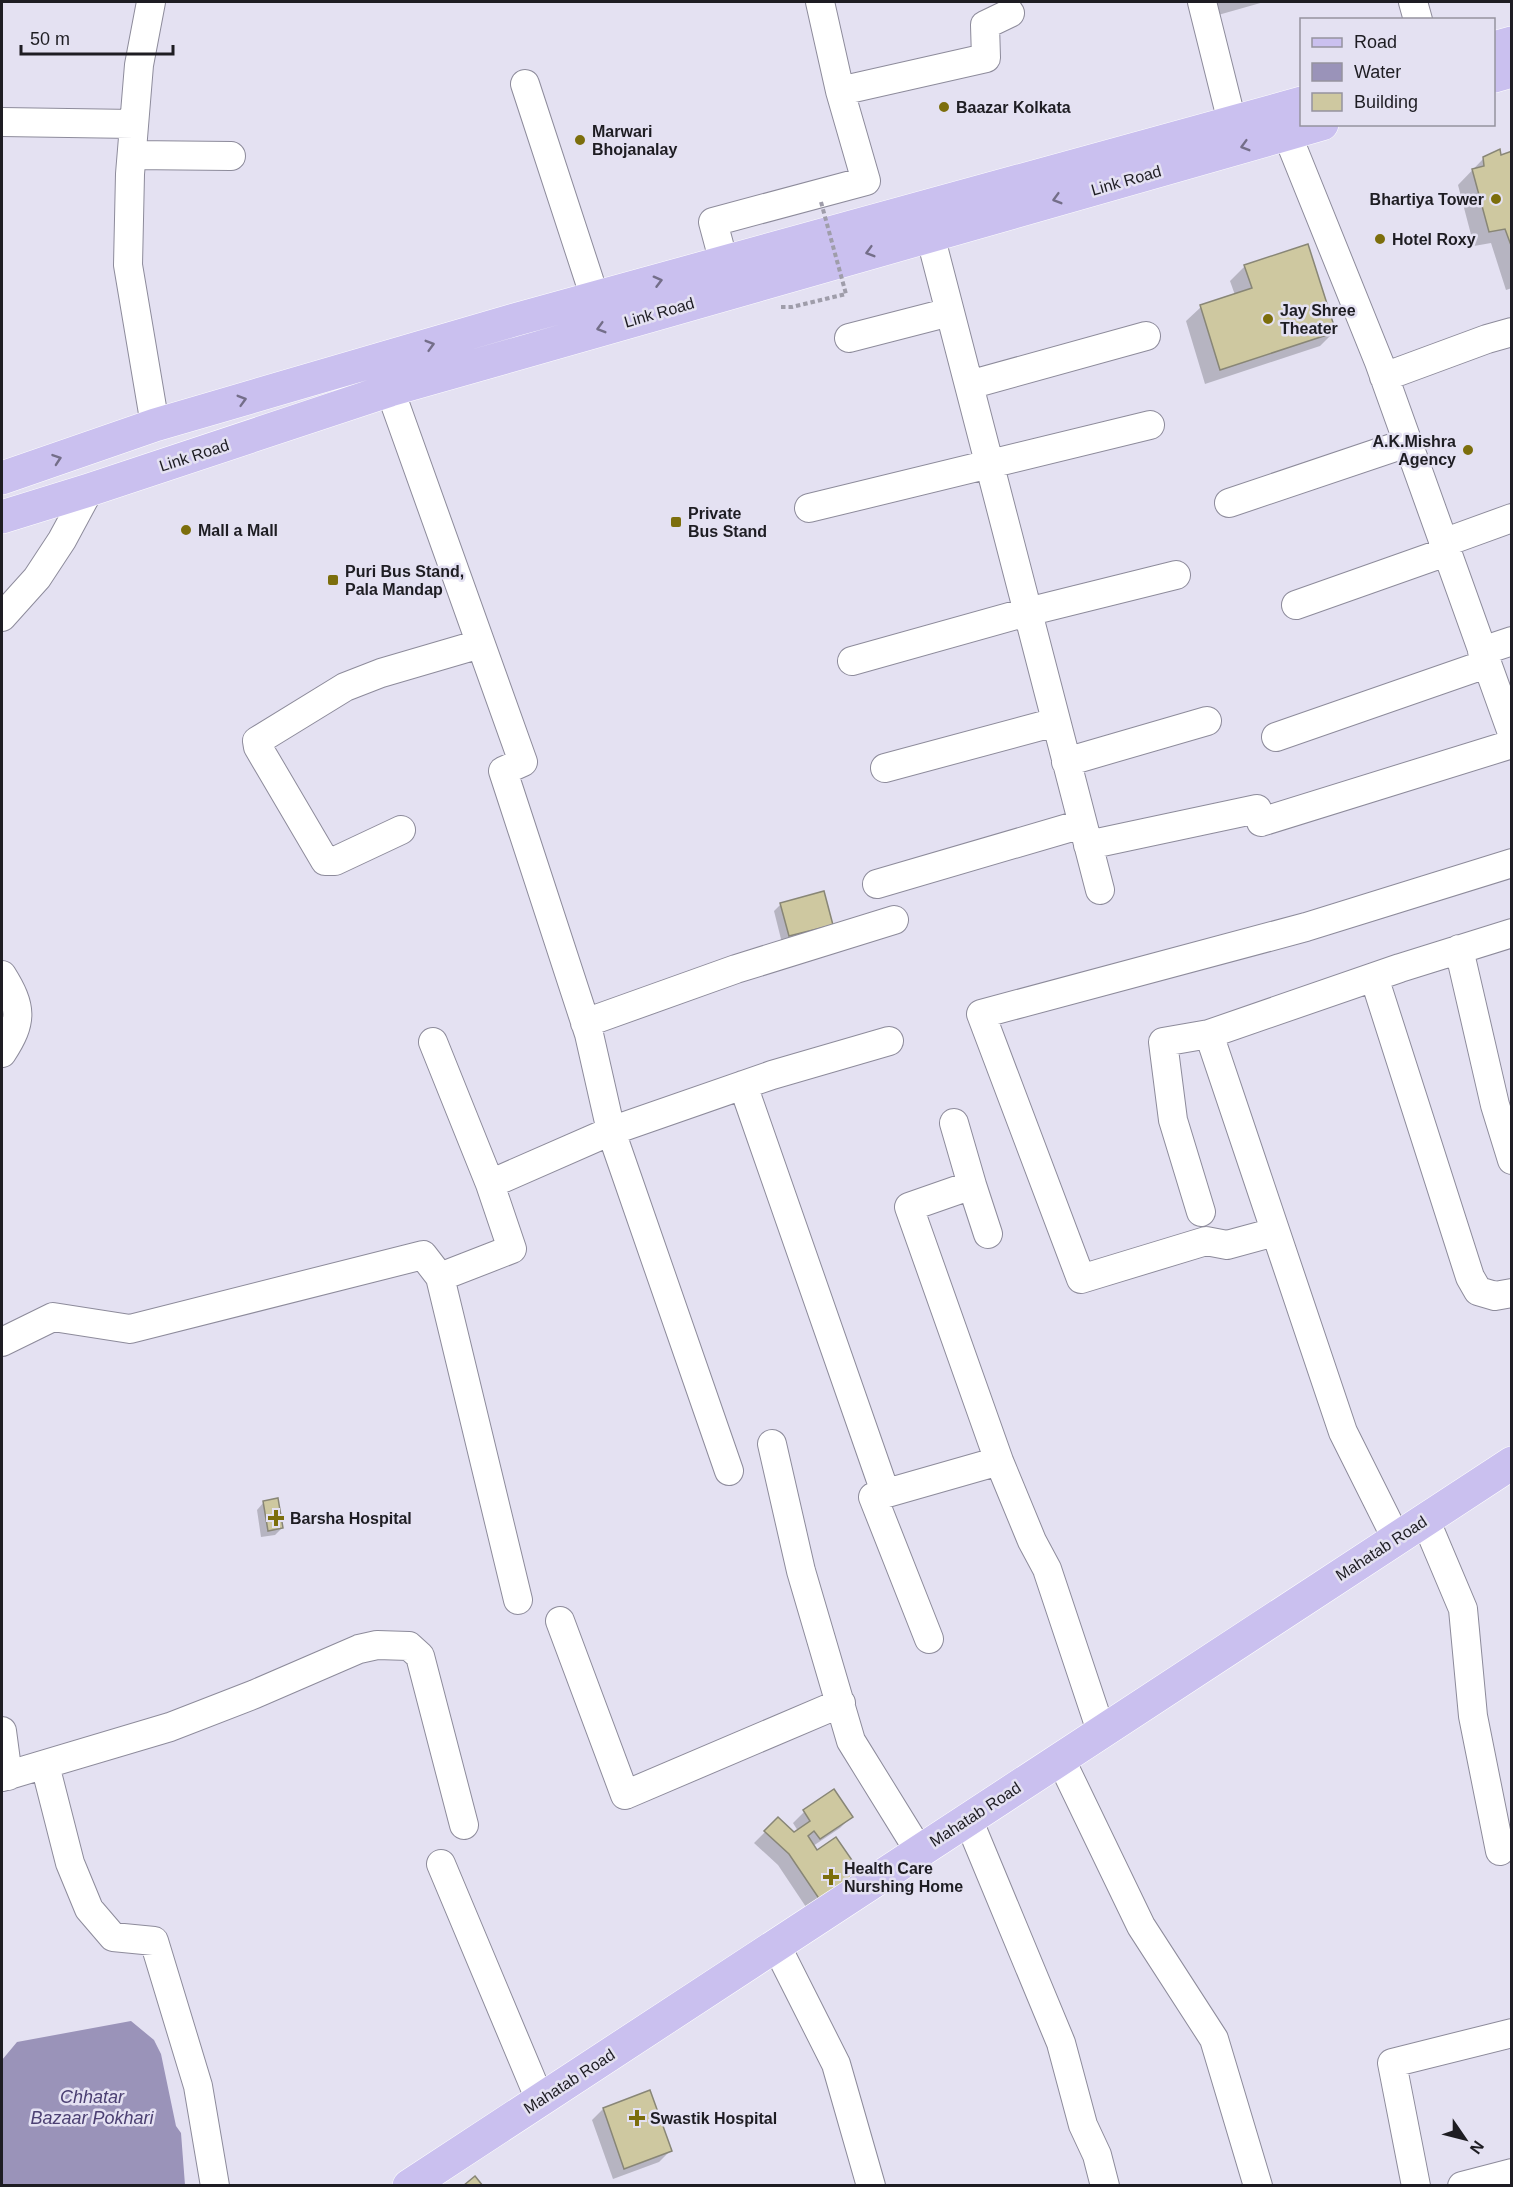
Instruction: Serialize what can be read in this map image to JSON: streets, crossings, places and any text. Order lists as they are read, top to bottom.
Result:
{
  "streets": {
    "main road": ["Link Road", "Mahatab Road"]
  },
  "water": ["Chhatar Bazaar Pokhari"],
  "places": {
    "other": [
      "Baazar Kolkata",
      "Marwari Bhojanalay",
      "Bhartiya Tower",
      "Hotel Roxy",
      "Jay Shree Theater",
      "A.K.Mishra Agency",
      "Mall a Mall"
    ],
    "transit": ["Private Bus Stand", "Puri Bus Stand, Pala Mandap"],
    "health": ["Barsha Hospital", "Health Care Nurshing Home", "Swastik Hospital"]
  },
  "legend": ["Road", "Water", "Building"],
  "scale_bar": "50 m",
  "north": "bottom right"
}
